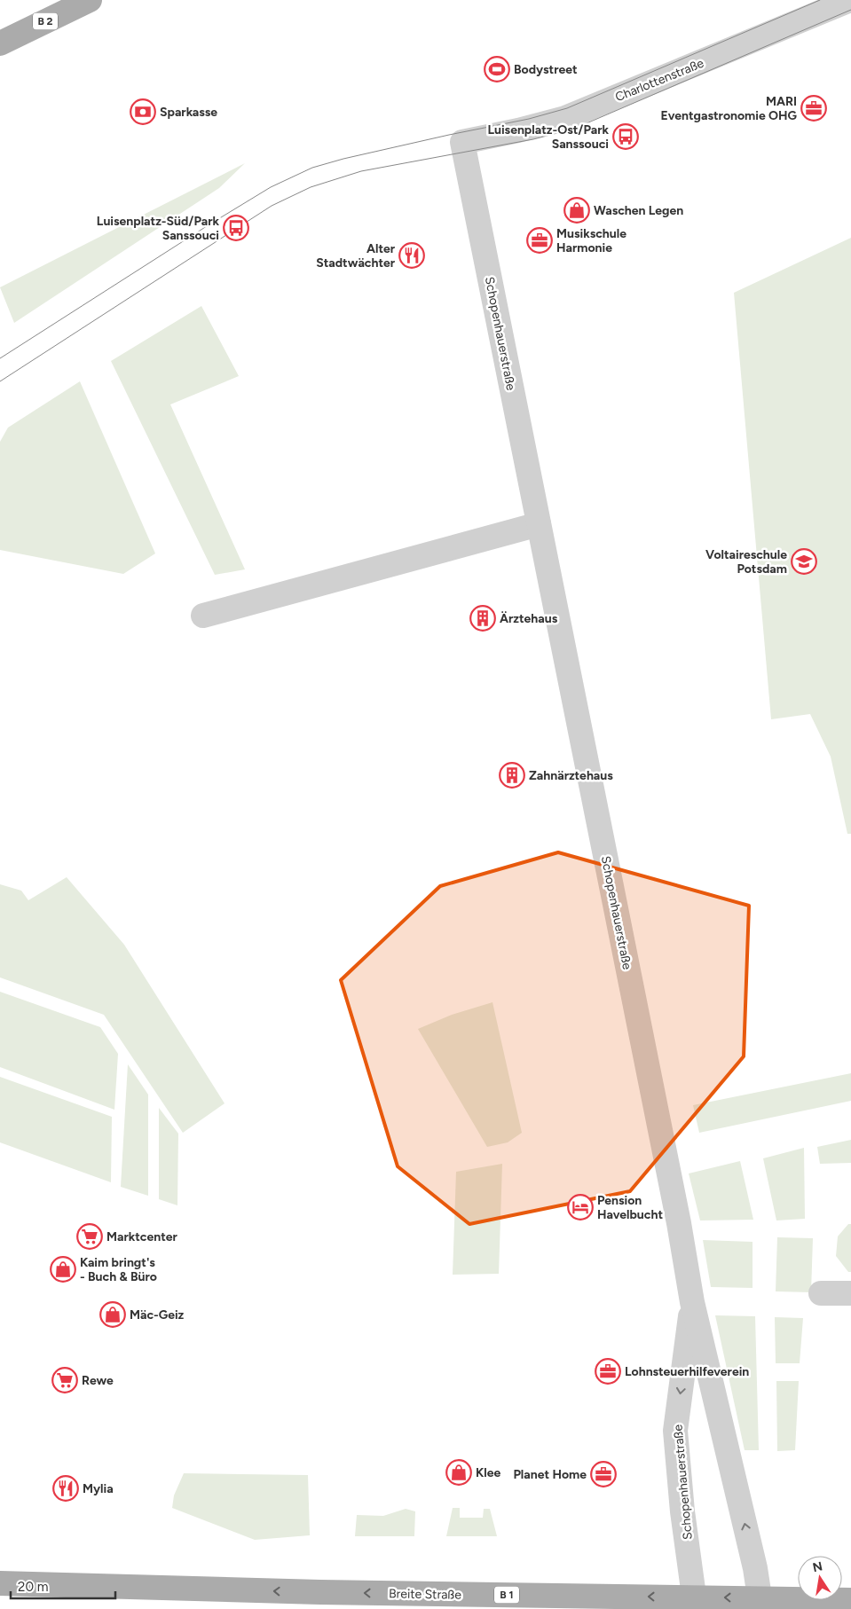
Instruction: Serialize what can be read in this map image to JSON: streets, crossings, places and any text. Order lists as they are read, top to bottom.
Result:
{
  "streets": {
    "main road": ["B 2", "Breite Straße", "B 1"],
    "street": ["Charlottenstraße", "Schopenhauerstraße"]
  },
  "crossings": [
    ["Charlottenstraße", "Schopenhauerstraße"],
    ["Schopenhauerstraße", "Breite Straße"]
  ],
  "one_way": ["Breite Straße"],
  "places": {
    "sports": ["Bodystreet"],
    "office": [
      "MARI Eventgastronomie OHG",
      "Musikschule Harmonie",
      "Lohnsteuerhilfeverein",
      "Planet Home"
    ],
    "bank": ["Sparkasse"],
    "bus stop": ["Luisenplatz-Ost/Park Sanssouci", "Luisenplatz-Süd/Park Sanssouci"],
    "shop": [
      "Waschen Legen",
      "Kaim bringt's - Buch & Büro",
      "Mäc-Geiz",
      "Klee"
    ],
    "restaurant": ["Alter Stadtwächter", "Mylia"],
    "school or university": ["Voltaireschule Potsdam"],
    "building": ["Ärztehaus", "Zahnärztehaus"],
    "hotel": ["Pension Havelbucht"],
    "supermarket": ["Marktcenter", "Rewe"]
  },
  "scale_bar": "20 m",
  "north": "top"
}
